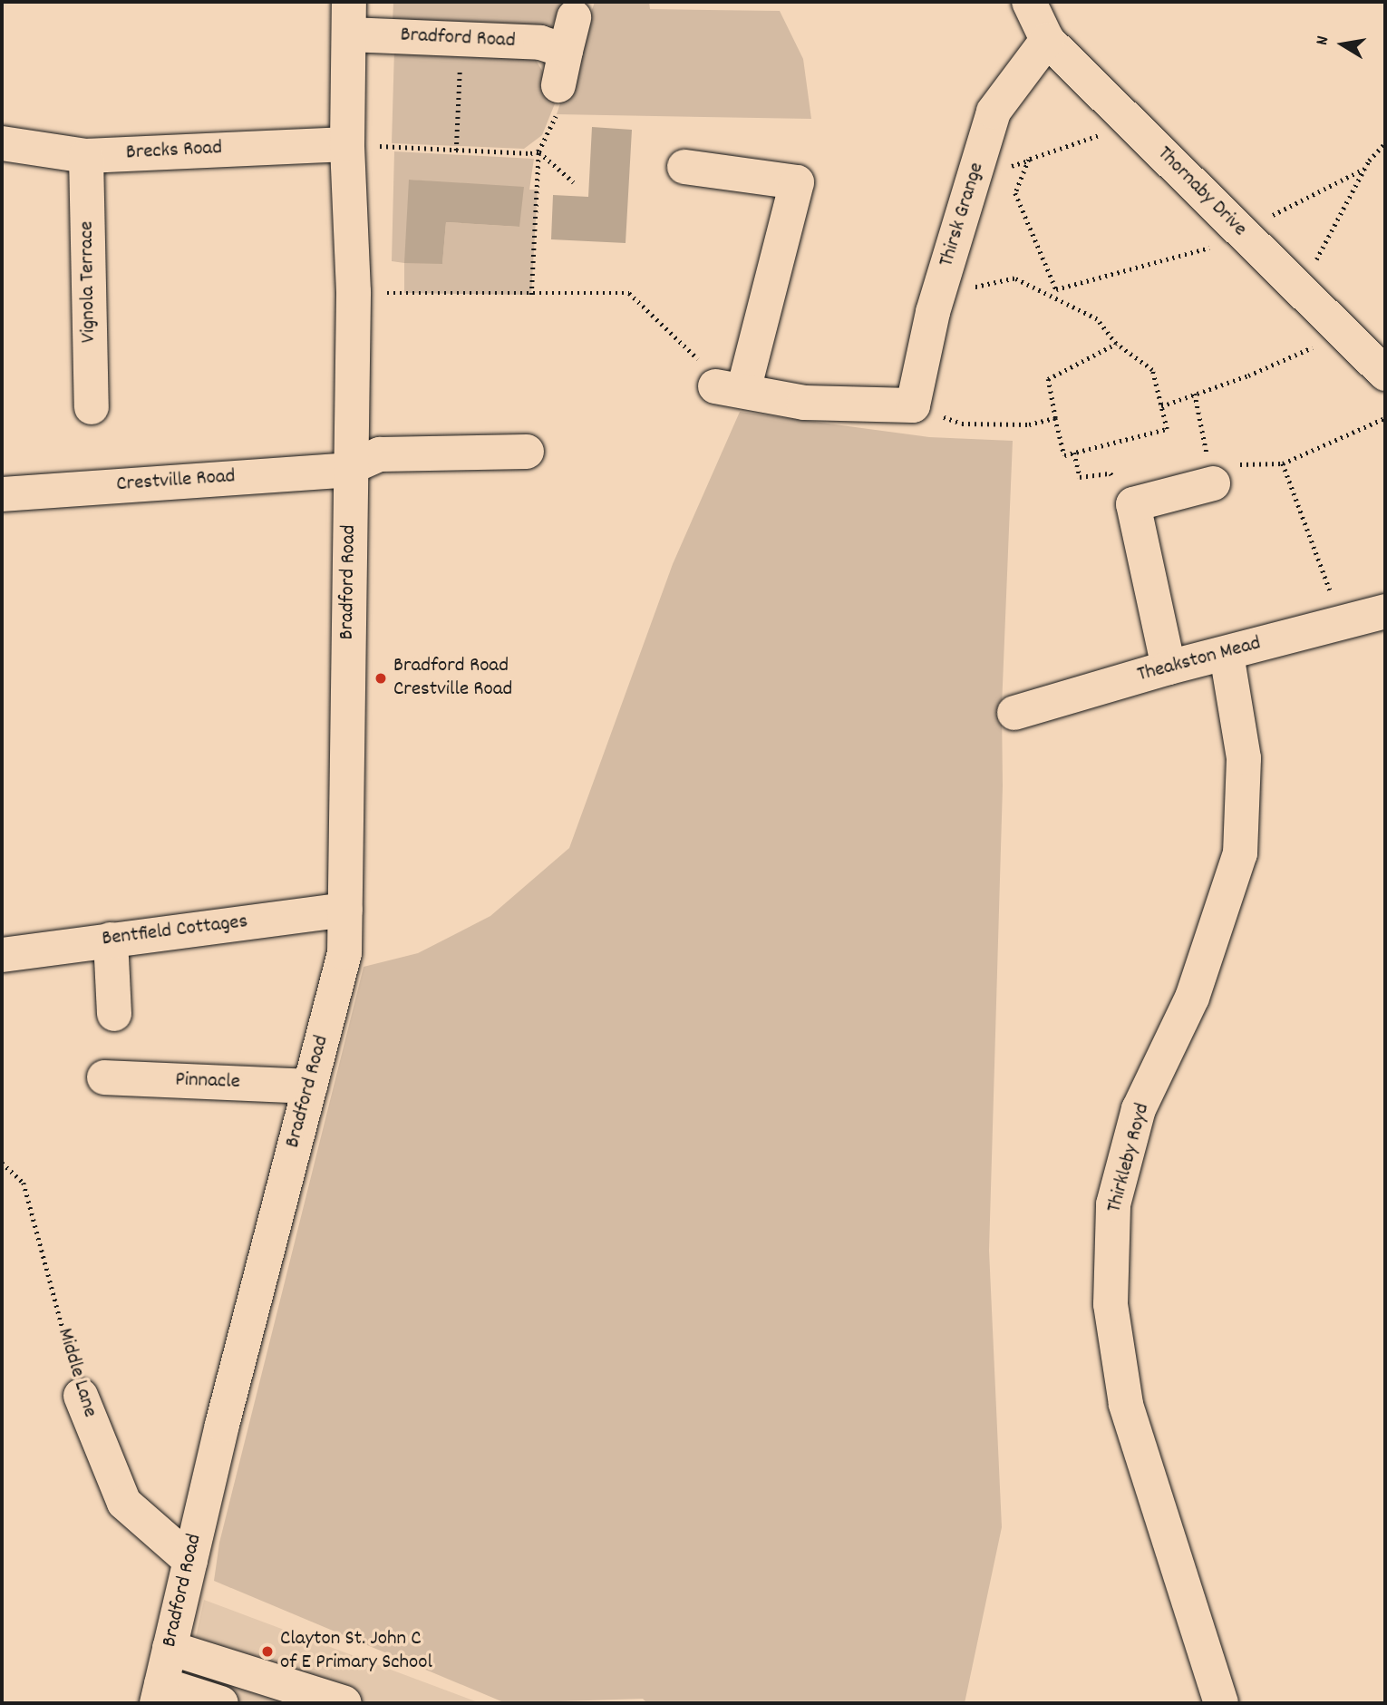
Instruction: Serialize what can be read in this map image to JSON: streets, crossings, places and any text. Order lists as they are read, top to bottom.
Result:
{
  "streets": {
    "street": [
      "Bradford Road",
      "Brecks Road",
      "Thornaby Drive",
      "Thirsk Grange",
      "Vignola Terrace",
      "Crestville Road",
      "Theakston Mead",
      "Bentfield Cottages",
      "Pinnacle",
      "Thirkleby Royd",
      "Middle Lane"
    ]
  },
  "crossings": [
    ["Bradford Road", "Brecks Road"],
    ["Bradford Road", "Crestville Road"],
    ["Bradford Road", "Bentfield Cottages"],
    ["Bradford Road", "Pinnacle"],
    ["Bradford Road", "Middle Lane"],
    ["Brecks Road", "Vignola Terrace"],
    ["Thornaby Drive", "Thirsk Grange"],
    ["Theakston Mead", "Thirkleby Royd"]
  ],
  "places": ["Bradford Road Crestville Road", "Clayton St. John C of E Primary School"],
  "north": "left"
}
